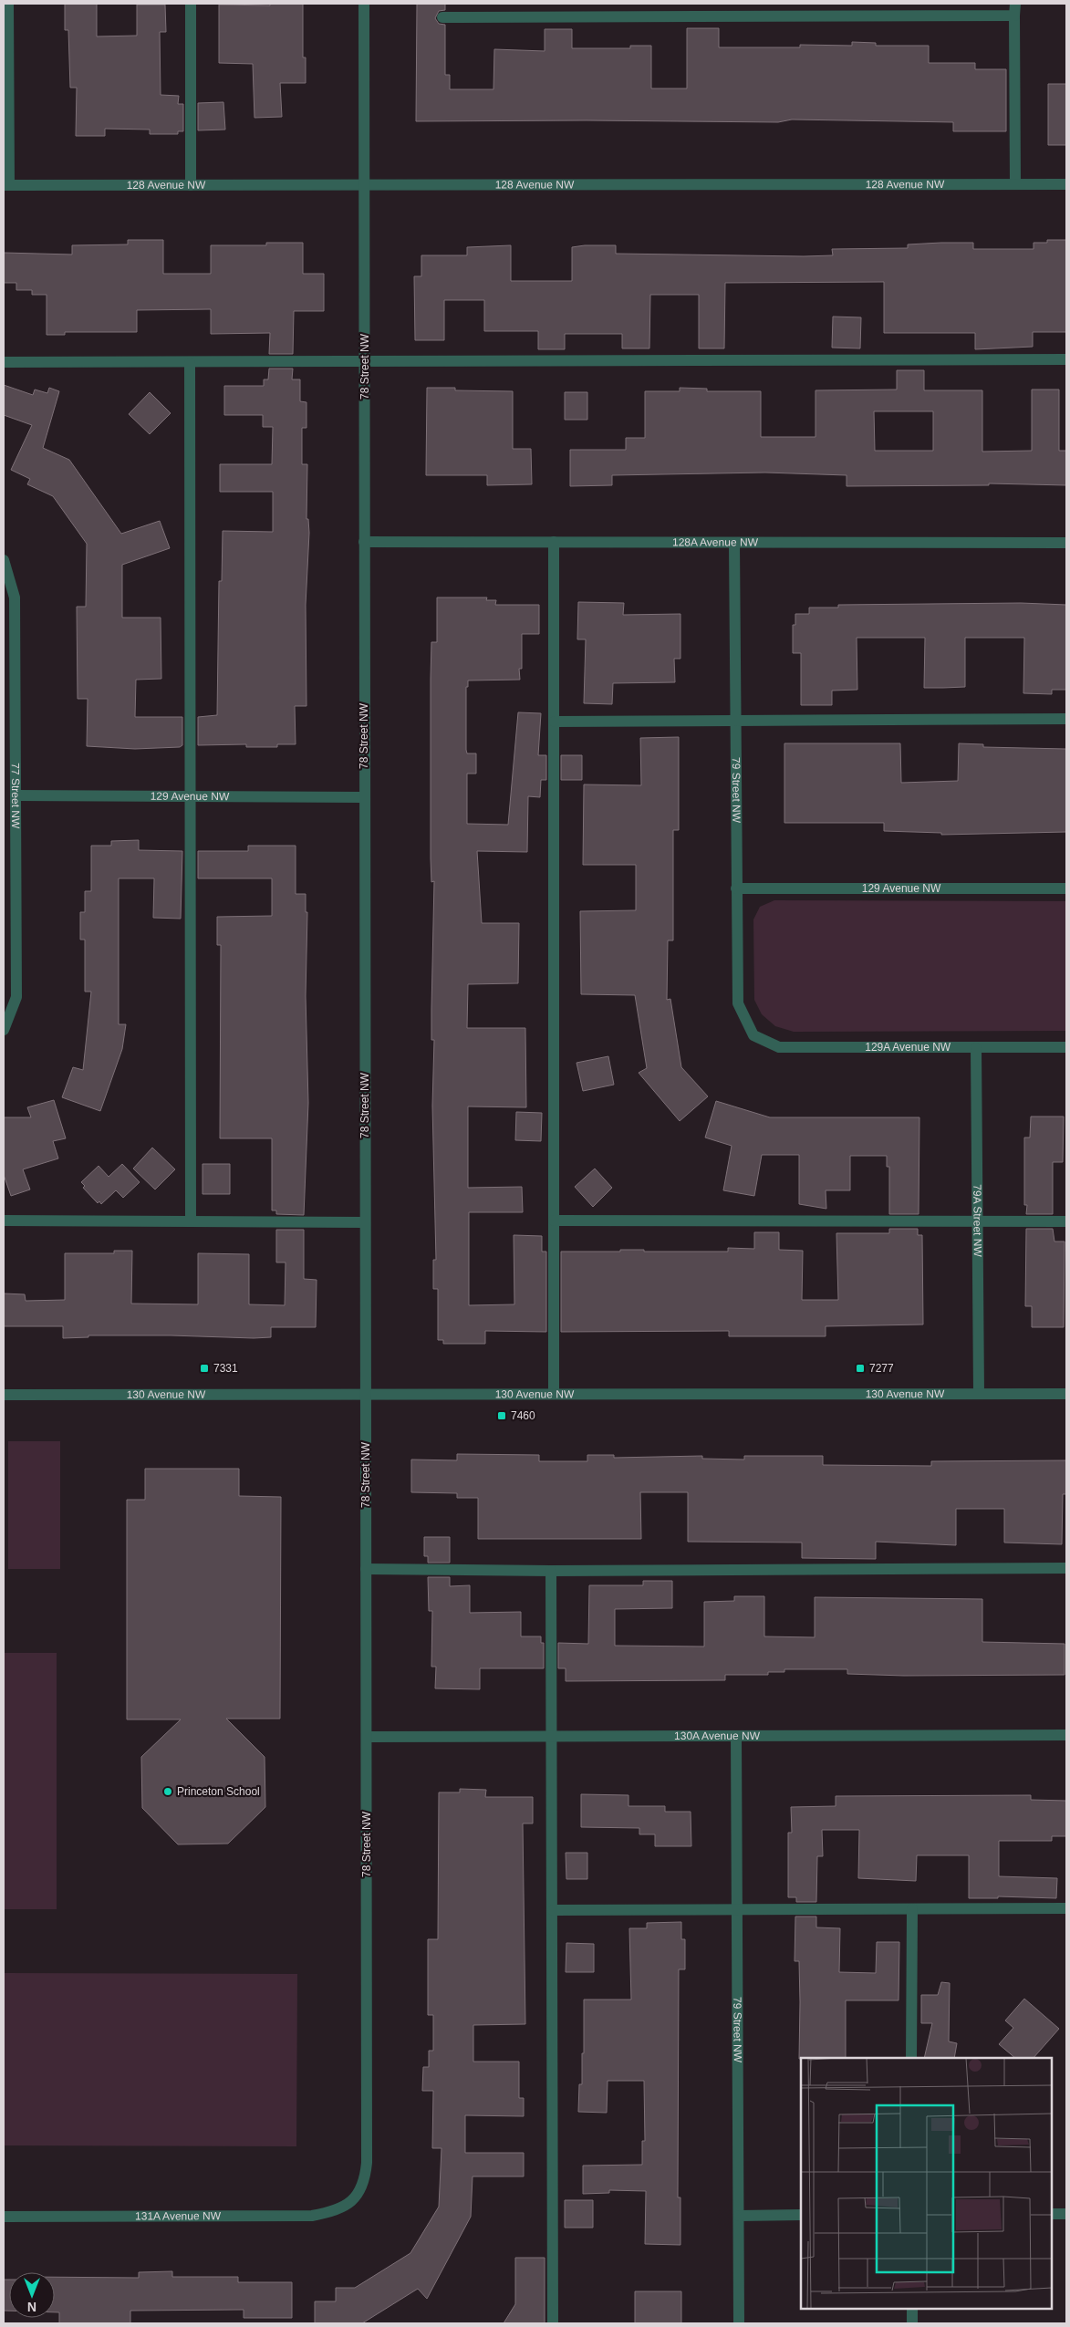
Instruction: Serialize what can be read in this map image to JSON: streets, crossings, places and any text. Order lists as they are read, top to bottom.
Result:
{
  "streets": {
    "street": [
      "128 Avenue NW",
      "78 Street NW",
      "128A Avenue NW",
      "79 Street NW",
      "77 Street NW",
      "129 Avenue NW",
      "129A Avenue NW",
      "79A Street NW",
      "130 Avenue NW",
      "130A Avenue NW",
      "131A Avenue NW"
    ]
  },
  "crossings": [
    ["128 Avenue NW", "78 Street NW"],
    ["78 Street NW", "128A Avenue NW"],
    ["78 Street NW", "129 Avenue NW"],
    ["78 Street NW", "130 Avenue NW"],
    ["78 Street NW", "130A Avenue NW"],
    ["78 Street NW", "131A Avenue NW"],
    ["128A Avenue NW", "79 Street NW"],
    ["79 Street NW", "129 Avenue NW"],
    ["79 Street NW", "129A Avenue NW"],
    ["79 Street NW", "130A Avenue NW"],
    ["77 Street NW", "129 Avenue NW"],
    ["129A Avenue NW", "79A Street NW"],
    ["79A Street NW", "130 Avenue NW"]
  ],
  "places": {
    "transit": ["7331", "7277", "7460"],
    "other": ["Princeton School"]
  },
  "north": "bottom"
}
